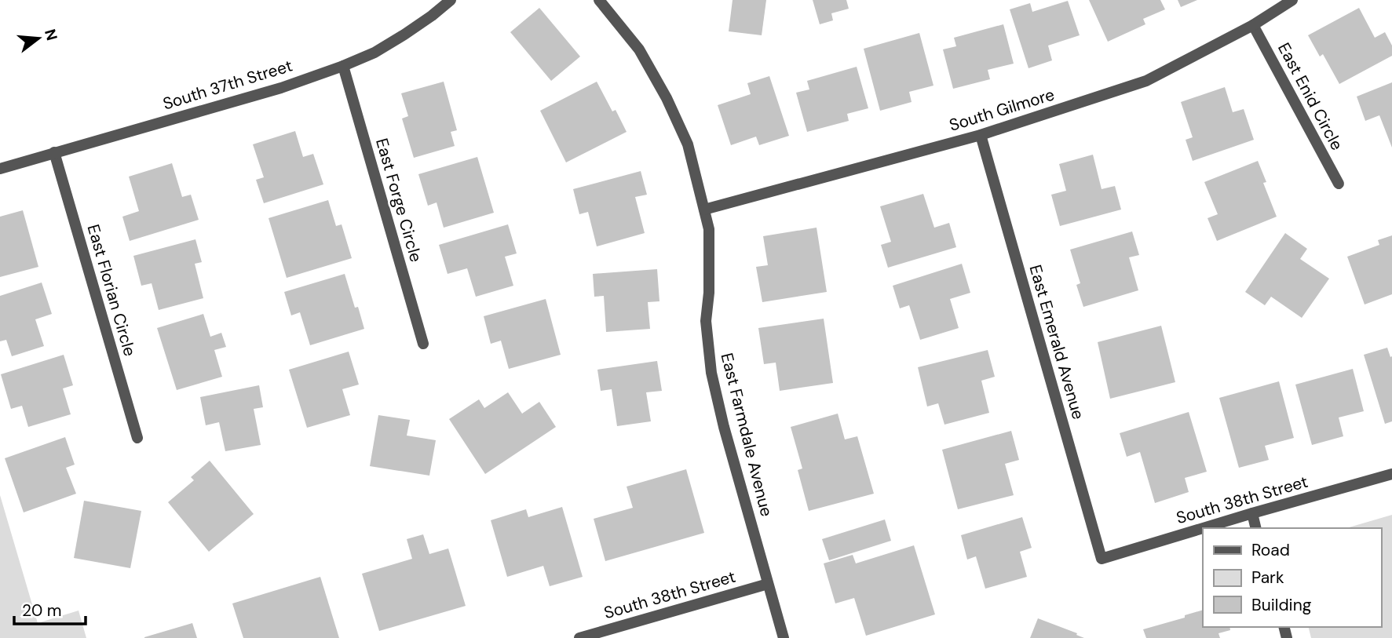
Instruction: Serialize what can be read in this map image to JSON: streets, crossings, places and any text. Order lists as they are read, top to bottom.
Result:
{
  "streets": {
    "street": [
      "South 37th Street",
      "East Enid Circle",
      "South Gilmore",
      "East Forge Circle",
      "East Florian Circle",
      "East Emerald Avenue",
      "East Farmdale Avenue",
      "South 38th Street"
    ]
  },
  "crossings": [
    ["South 37th Street", "East Forge Circle"],
    ["South 37th Street", "East Florian Circle"],
    ["East Enid Circle", "South Gilmore"],
    ["South Gilmore", "East Emerald Avenue"],
    ["South Gilmore", "East Farmdale Avenue"],
    ["East Emerald Avenue", "South 38th Street"],
    ["East Farmdale Avenue", "South 38th Street"]
  ],
  "legend": ["Road", "Park", "Building"],
  "scale_bar": "20 m",
  "north": "right"
}
